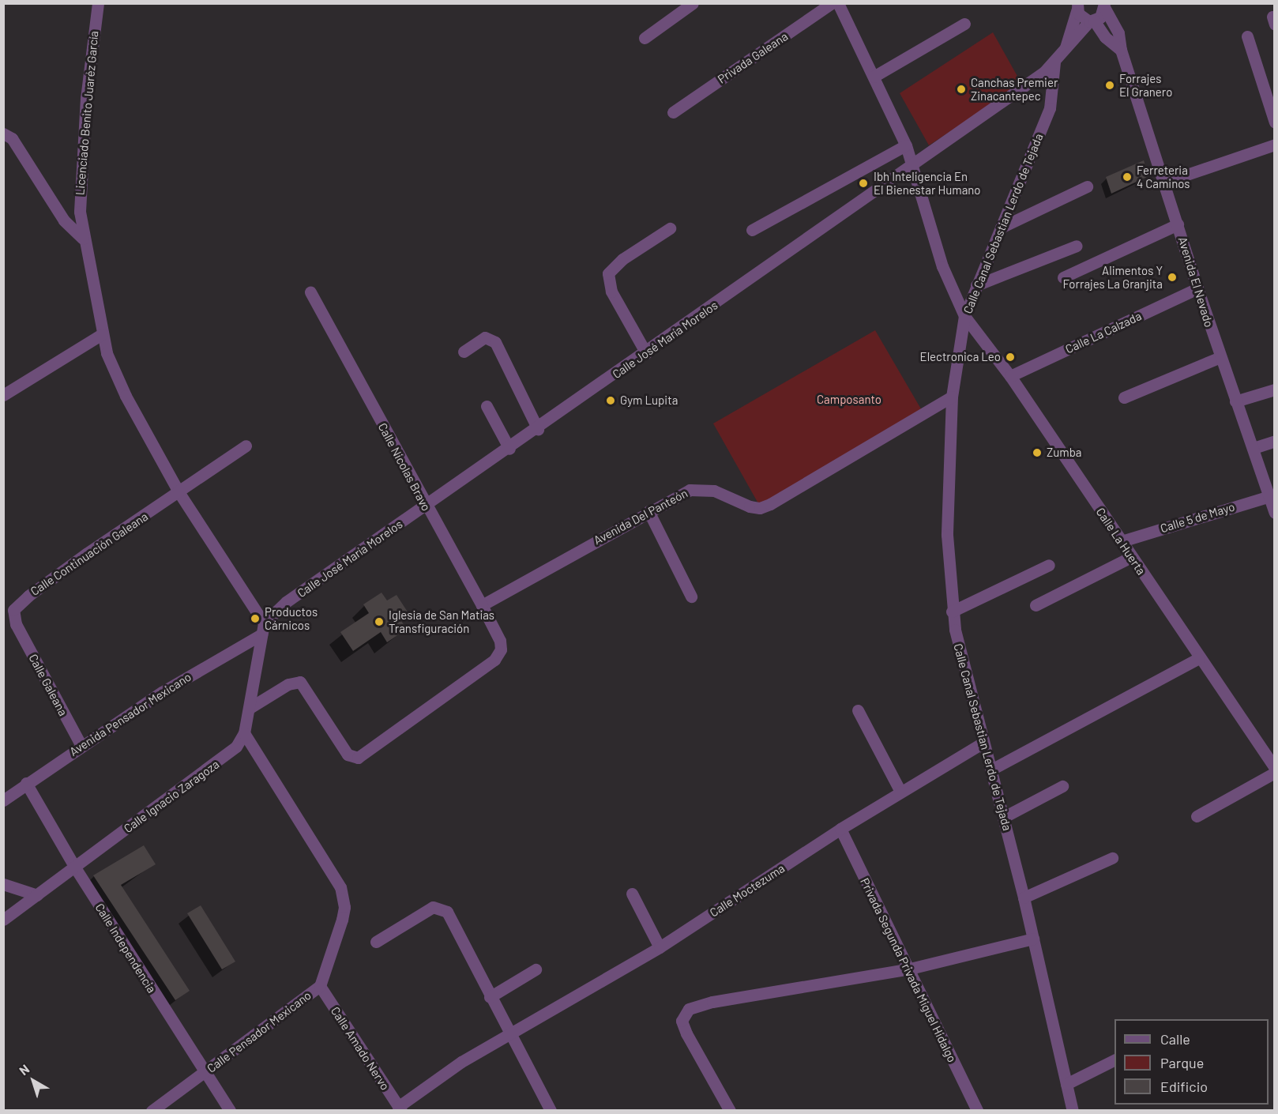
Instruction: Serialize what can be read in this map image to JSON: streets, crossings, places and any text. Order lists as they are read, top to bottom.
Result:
{
  "streets": {
    "street": [
      "Privada Galeana",
      "Licenciado Benito Juaréz García",
      "Calle Canal Sebastian Lerdo de Tejada",
      "Avenida El Nevado",
      "Calle La Calzada",
      "Calle José María Morelos",
      "Calle Nicolas Bravo",
      "Avenida Del Panteón",
      "Calle 5 de Mayo",
      "Calle La Huerta",
      "Calle Continuación Galeana",
      "Calle Galeana",
      "Avenida Pensador Mexicano",
      "Calle Ignacio Zaragoza",
      "Calle Moctezuma",
      "Calle Independencia",
      "Privada Segunda Privada Miguel Hidalgo",
      "Calle Pensador Mexicano",
      "Calle Amado Nervo"
    ]
  },
  "crossings": [
    ["Licenciado Benito Juaréz García", "Calle José María Morelos"],
    ["Licenciado Benito Juaréz García", "Calle Continuación Galeana"],
    ["Licenciado Benito Juaréz García", "Avenida Pensador Mexicano"],
    ["Licenciado Benito Juaréz García", "Calle Ignacio Zaragoza"],
    ["Calle Canal Sebastian Lerdo de Tejada", "Calle José María Morelos"],
    ["Calle Canal Sebastian Lerdo de Tejada", "Avenida Del Panteón"],
    ["Calle Canal Sebastian Lerdo de Tejada", "Calle La Huerta"],
    ["Calle Canal Sebastian Lerdo de Tejada", "Calle Moctezuma"],
    ["Avenida El Nevado", "Calle La Calzada"],
    ["Avenida El Nevado", "Calle José María Morelos"],
    ["Avenida El Nevado", "Calle 5 de Mayo"],
    ["Calle La Calzada", "Calle La Huerta"],
    ["Calle José María Morelos", "Calle Nicolas Bravo"],
    ["Calle José María Morelos", "Calle La Huerta"],
    ["Calle José María Morelos", "Avenida Pensador Mexicano"],
    ["Calle José María Morelos", "Calle Ignacio Zaragoza"],
    ["Calle Nicolas Bravo", "Avenida Del Panteón"],
    ["Calle Nicolas Bravo", "Calle Ignacio Zaragoza"],
    ["Calle 5 de Mayo", "Calle La Huerta"],
    ["Calle Continuación Galeana", "Calle Galeana"],
    ["Calle Galeana", "Avenida Pensador Mexicano"],
    ["Avenida Pensador Mexicano", "Calle Ignacio Zaragoza"],
    ["Avenida Pensador Mexicano", "Calle Independencia"],
    ["Calle Ignacio Zaragoza", "Calle Independencia"],
    ["Calle Ignacio Zaragoza", "Calle Pensador Mexicano"],
    ["Calle Moctezuma", "Privada Segunda Privada Miguel Hidalgo"],
    ["Calle Moctezuma", "Calle Amado Nervo"],
    ["Calle Independencia", "Calle Pensador Mexicano"],
    ["Calle Pensador Mexicano", "Calle Amado Nervo"]
  ],
  "parks": ["Camposanto"],
  "places": [
    "Forrajes El Granero",
    "Canchas Premier Zinacantepec",
    "Ferreteria 4 Caminos",
    "Ibh Inteligencia En El Bienestar Humano",
    "Alimentos Y Forrajes La Granjita",
    "Electronica Leo",
    "Gym Lupita",
    "Zumba",
    "Productos Cárnicos",
    "Iglesia de San Matias Transfiguración"
  ],
  "legend": ["Calle", "Parque", "Edificio"],
  "north": "top left"
}
